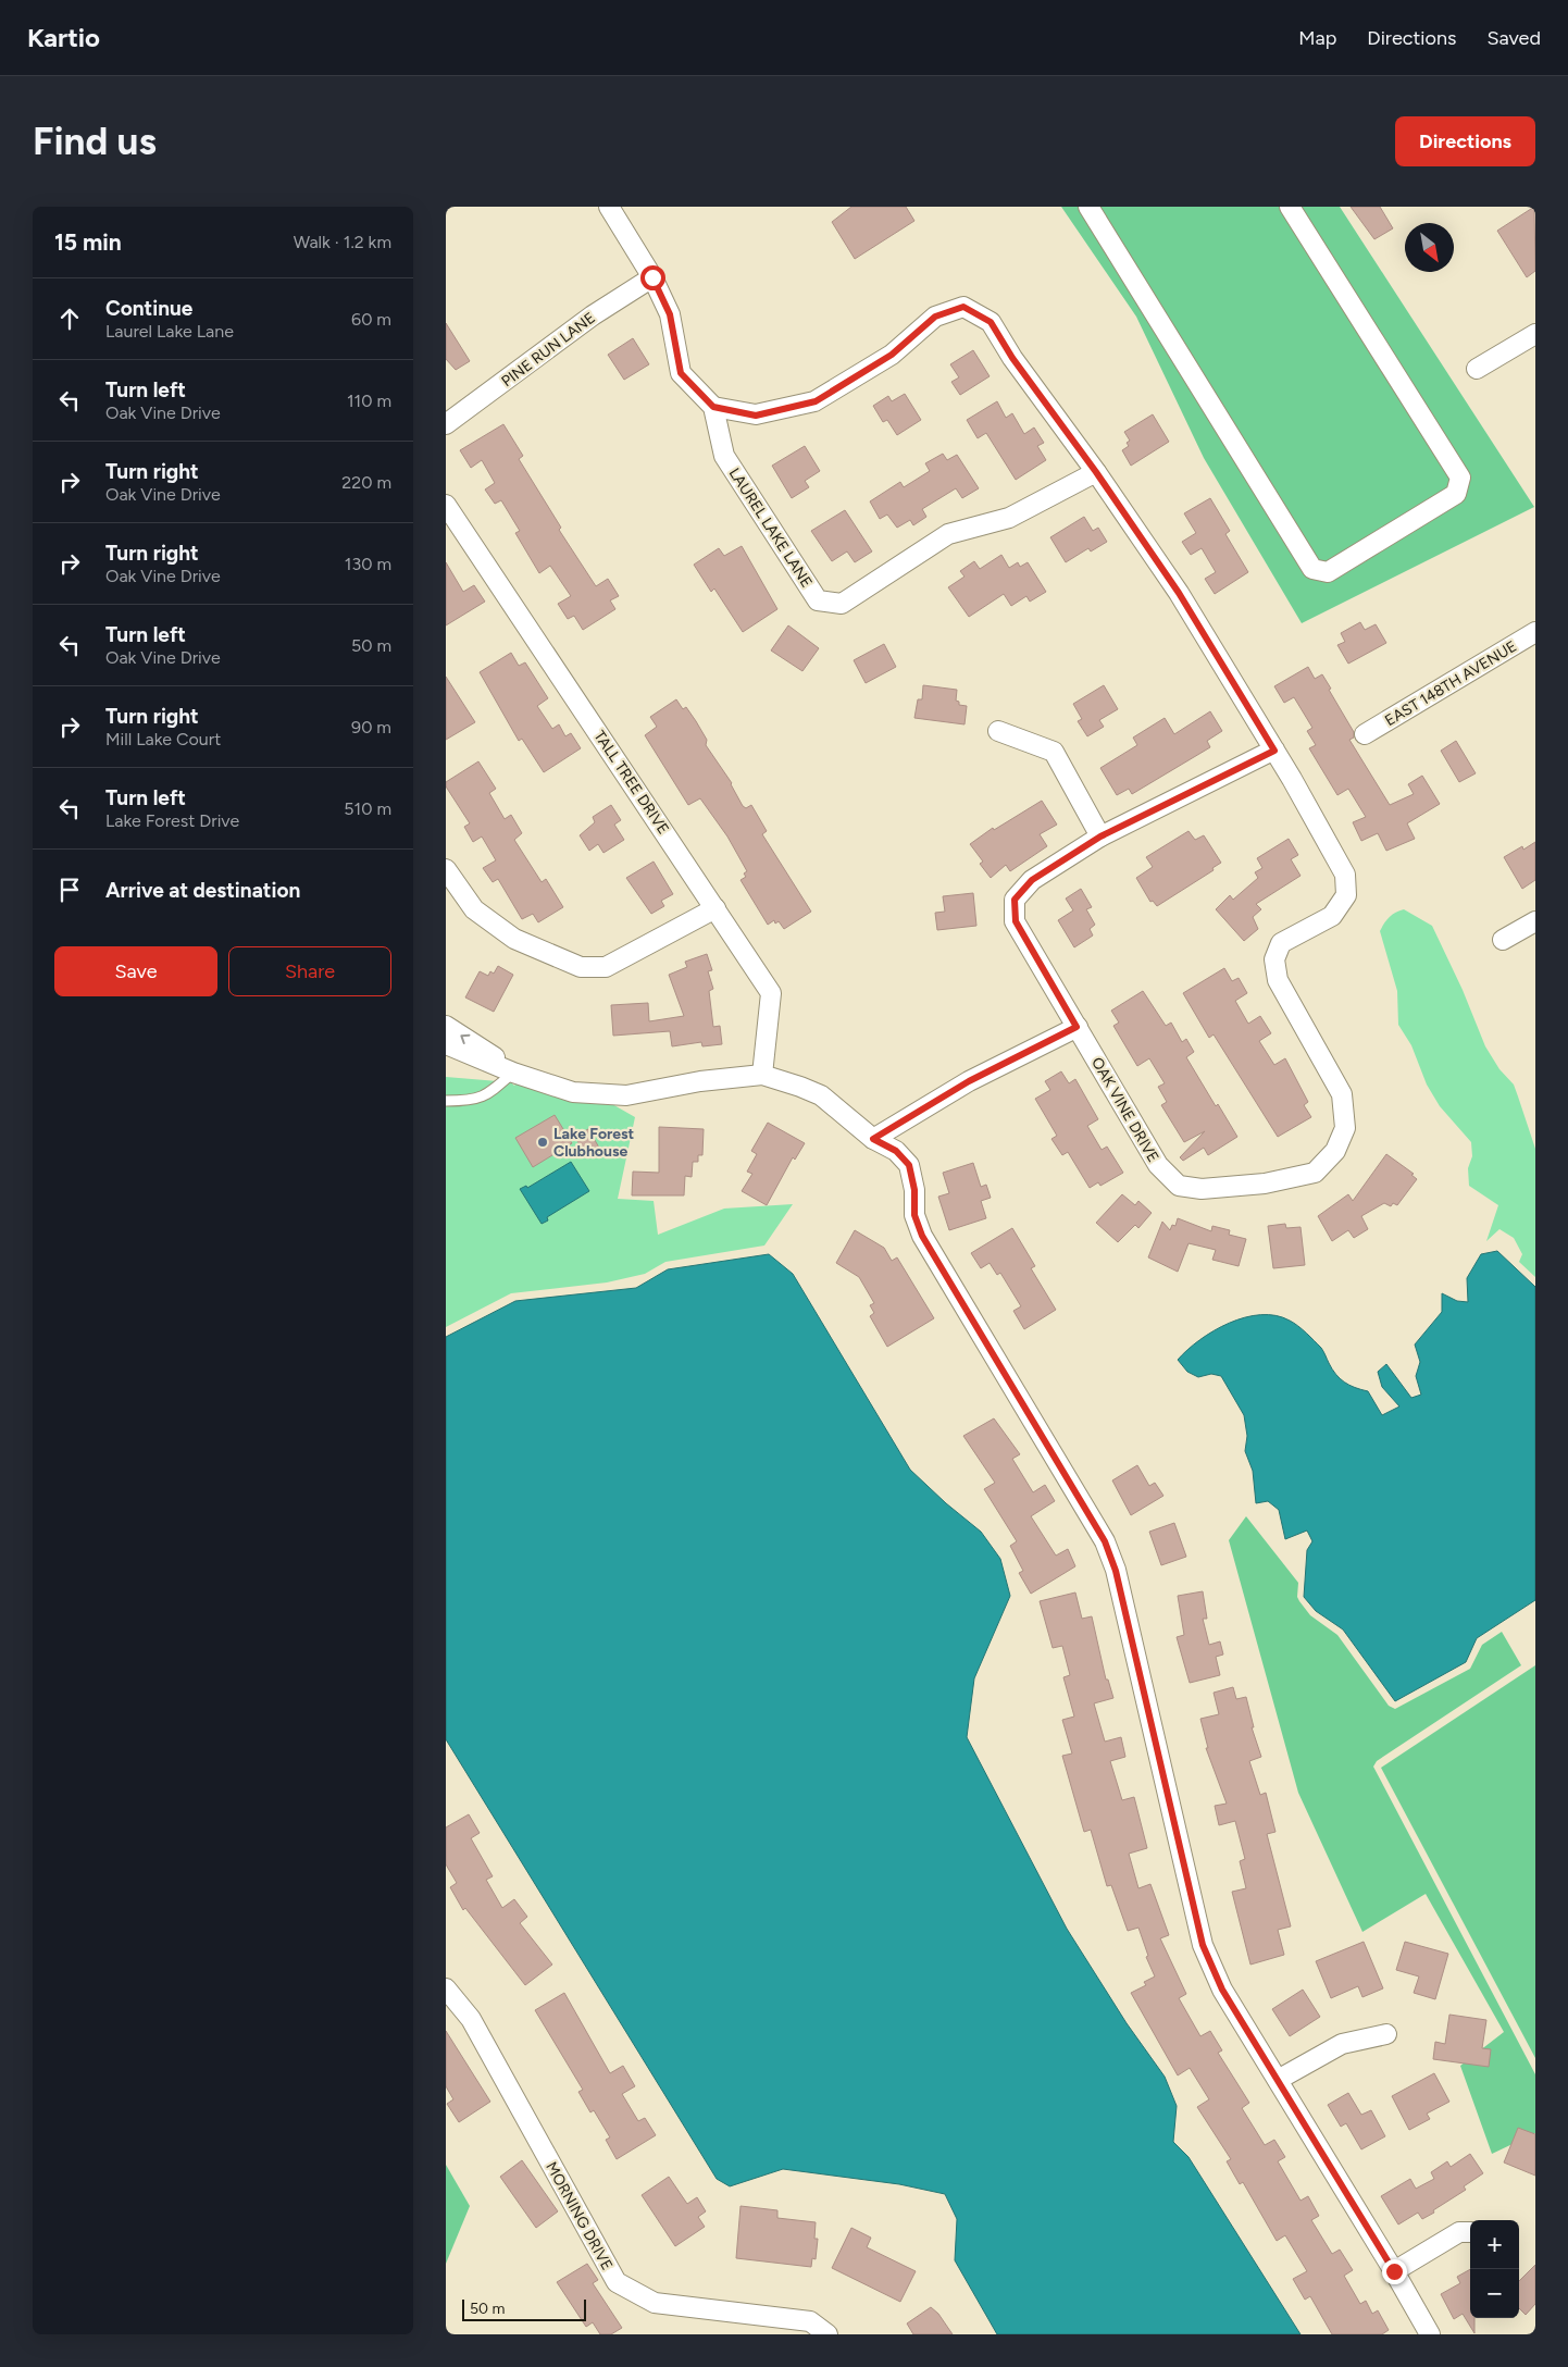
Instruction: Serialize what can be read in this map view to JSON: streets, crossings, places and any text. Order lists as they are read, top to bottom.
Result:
{
  "streets": {
    "street": [
      "PINE RUN LANE",
      "LAUREL LAKE LANE",
      "EAST 148TH AVENUE",
      "TALL TREE DRIVE",
      "OAK VINE DRIVE",
      "MORNING DRIVE"
    ]
  },
  "crossings": [
    ["LAUREL LAKE LANE", "OAK VINE DRIVE"]
  ],
  "places": ["Lake Forest Clubhouse"],
  "scale_bar": "50 m",
  "north": "bottom right",
  "page": {
    "header": "Kartio",
    "nav": ["Map", "Directions", "Saved"],
    "buttons": [
      "Directions",
      ["Save", "Share"]
    ],
    "title": "Find us",
    "heading": ["15 min", "Walk · 1.2 km"],
    "list": [
      ["Continue", "Laurel Lake Lane", "60 m"],
      ["Turn left", "Oak Vine Drive", "110 m"],
      ["Turn right", "Oak Vine Drive", "220 m"],
      ["Turn right", "Oak Vine Drive", "130 m"],
      ["Turn left", "Oak Vine Drive", "50 m"],
      ["Turn right", "Mill Lake Court", "90 m"],
      ["Turn left", "Lake Forest Drive", "510 m"],
      "Arrive at destination"
    ],
    "map_buttons": ["+", "−"],
    "scale": "50 m"
  }
}
